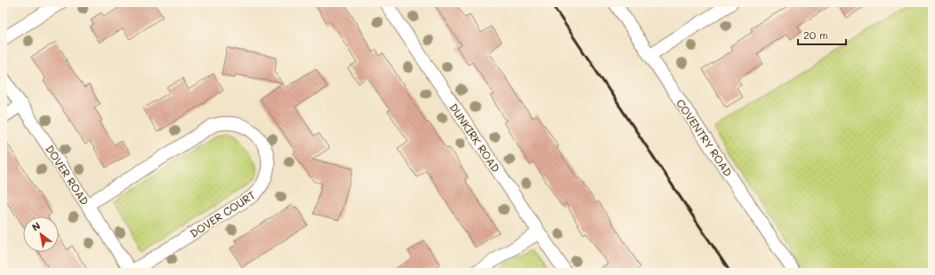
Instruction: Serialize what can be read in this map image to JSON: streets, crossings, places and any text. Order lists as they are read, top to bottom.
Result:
{
  "streets": {
    "street": [
      "DUNKIRK ROAD",
      "COVENTRY ROAD",
      "DOVER ROAD",
      "DOVER COURT"
    ]
  },
  "crossings": [
    ["DOVER ROAD", "DOVER COURT"]
  ],
  "scale_bar": "20 m",
  "north": "top left"
}
